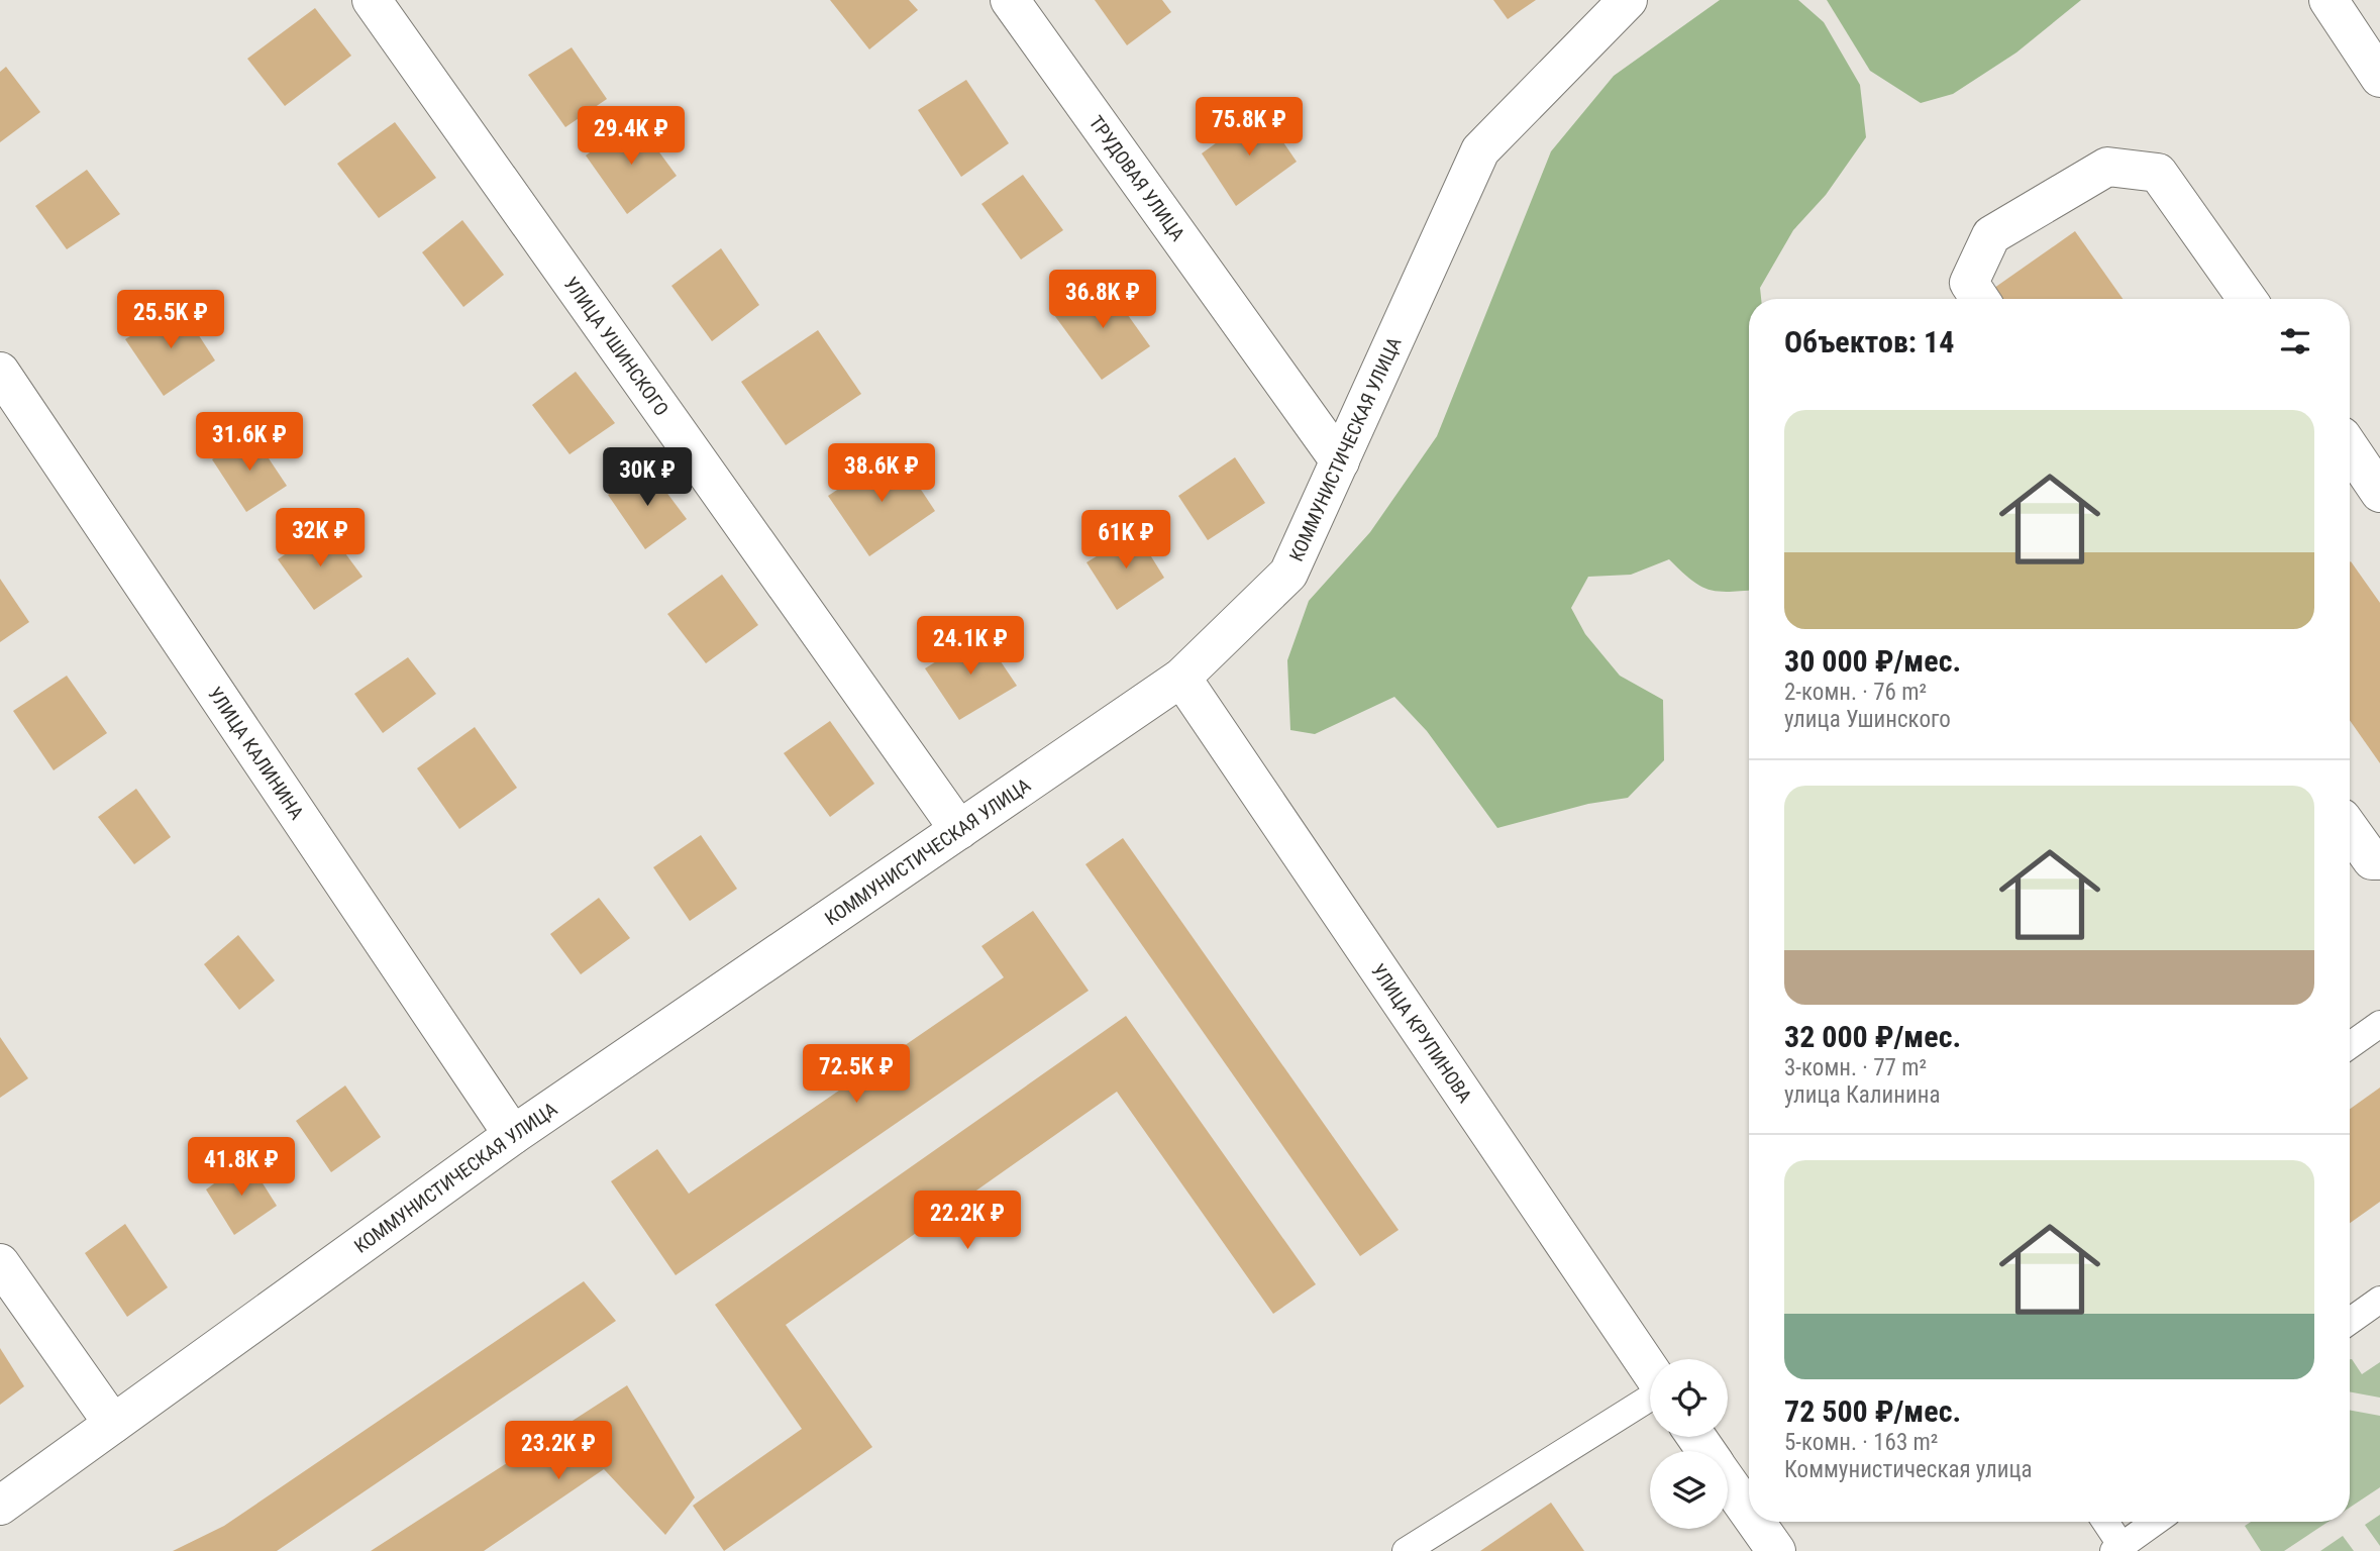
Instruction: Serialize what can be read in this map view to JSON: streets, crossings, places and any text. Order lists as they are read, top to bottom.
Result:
{
  "streets": {
    "street": [
      "ТРУДОВАЯ УЛИЦА",
      "УЛИЦА УШИНСКОГО",
      "КОММУНИСТИЧЕСКАЯ УЛИЦА",
      "УЛИЦА КАЛИНИНА",
      "УЛИЦА КРУПИНОВА"
    ]
  },
  "crossings": [
    ["ТРУДОВАЯ УЛИЦА", "КОММУНИСТИЧЕСКАЯ УЛИЦА"],
    ["УЛИЦА УШИНСКОГО", "КОММУНИСТИЧЕСКАЯ УЛИЦА"],
    ["КОММУНИСТИЧЕСКАЯ УЛИЦА", "УЛИЦА КАЛИНИНА"],
    ["КОММУНИСТИЧЕСКАЯ УЛИЦА", "УЛИЦА КРУПИНОВА"]
  ],
  "page": {
    "price": [
      "75.8K ₽",
      "29.4K ₽",
      "36.8K ₽",
      "25.5K ₽",
      "31.6K ₽",
      "38.6K ₽",
      "30K ₽",
      "32K ₽",
      "61K ₽",
      "24.1K ₽",
      "72.5K ₽",
      "41.8K ₽",
      "22.2K ₽",
      "23.2K ₽"
    ],
    "heading": "Объектов: 14",
    "list": [
      {
        "name": "30 000 ₽/мес.",
        "note": "2-комн. · 76 m² · улица Ушинского"
      },
      {
        "name": "32 000 ₽/мес.",
        "note": "3-комн. · 77 m² · улица Калинина"
      },
      {
        "name": "72 500 ₽/мес.",
        "note": "5-комн. · 163 m² · Коммунистическая улица"
      }
    ]
  }
}
